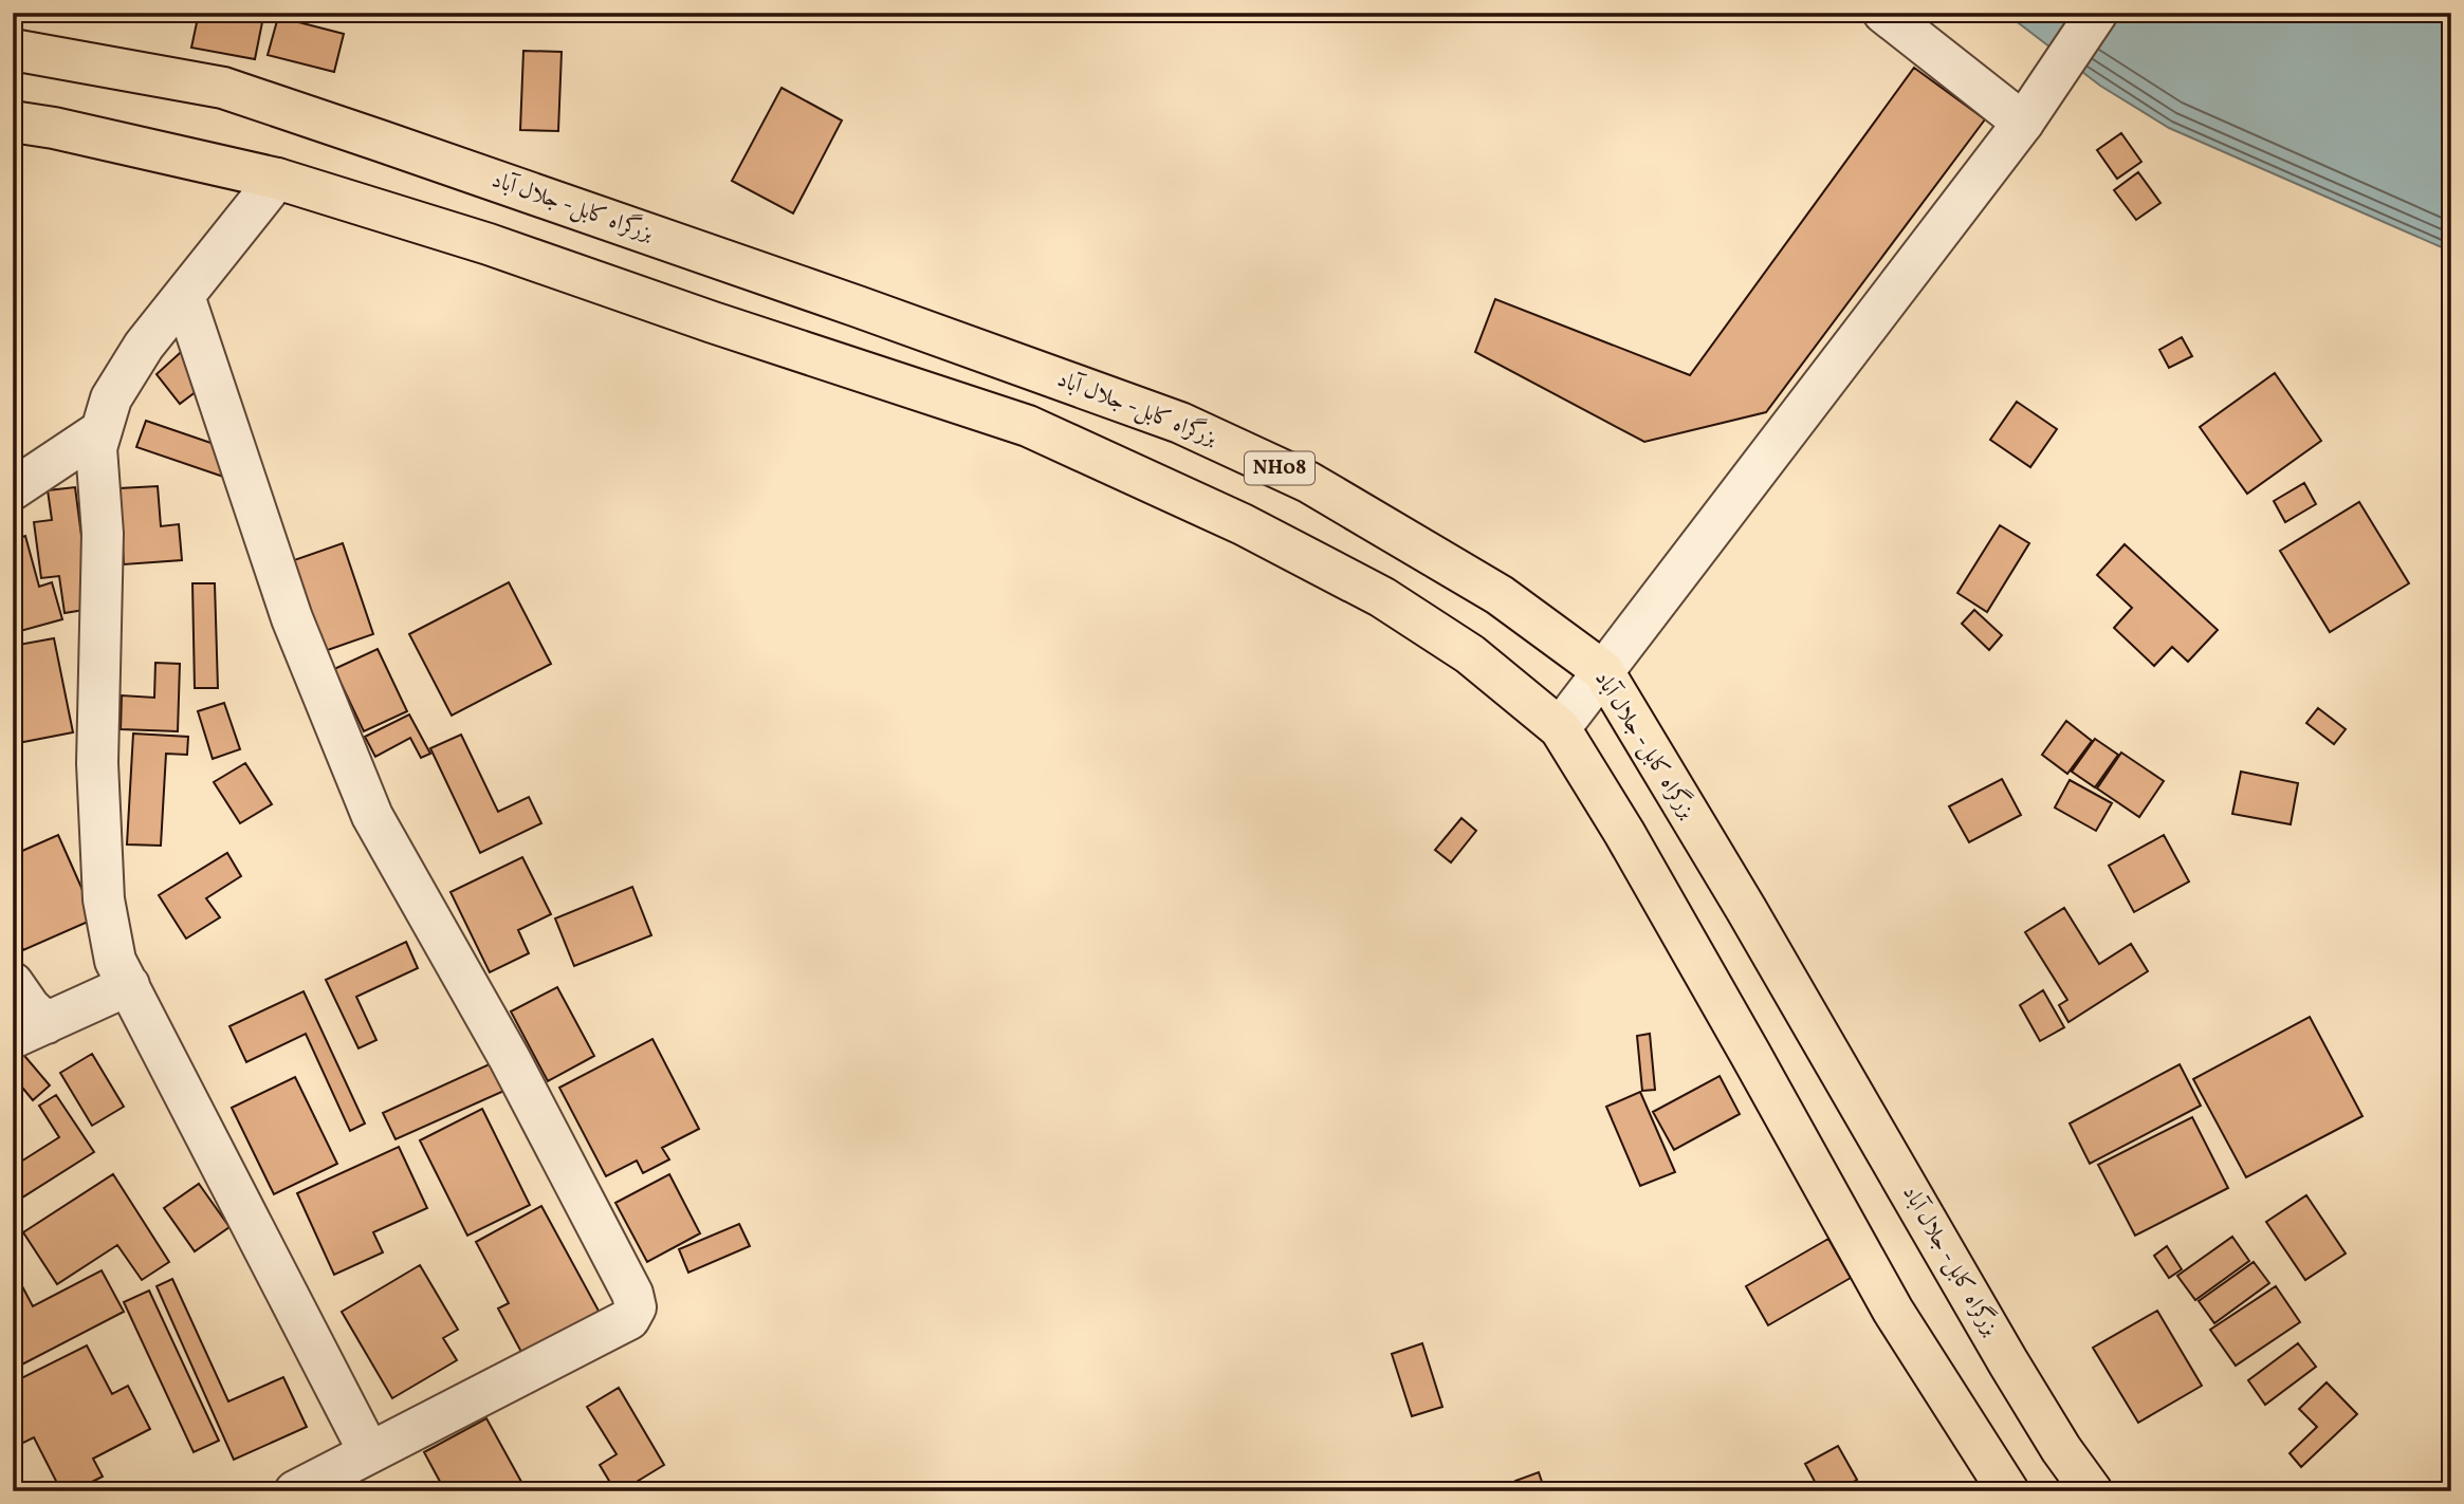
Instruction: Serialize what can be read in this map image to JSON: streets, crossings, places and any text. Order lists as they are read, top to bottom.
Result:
{
  "streets": {
    "highway": ["بزرگراه کابل- جلال آباد", "NH08"]
  }
}
